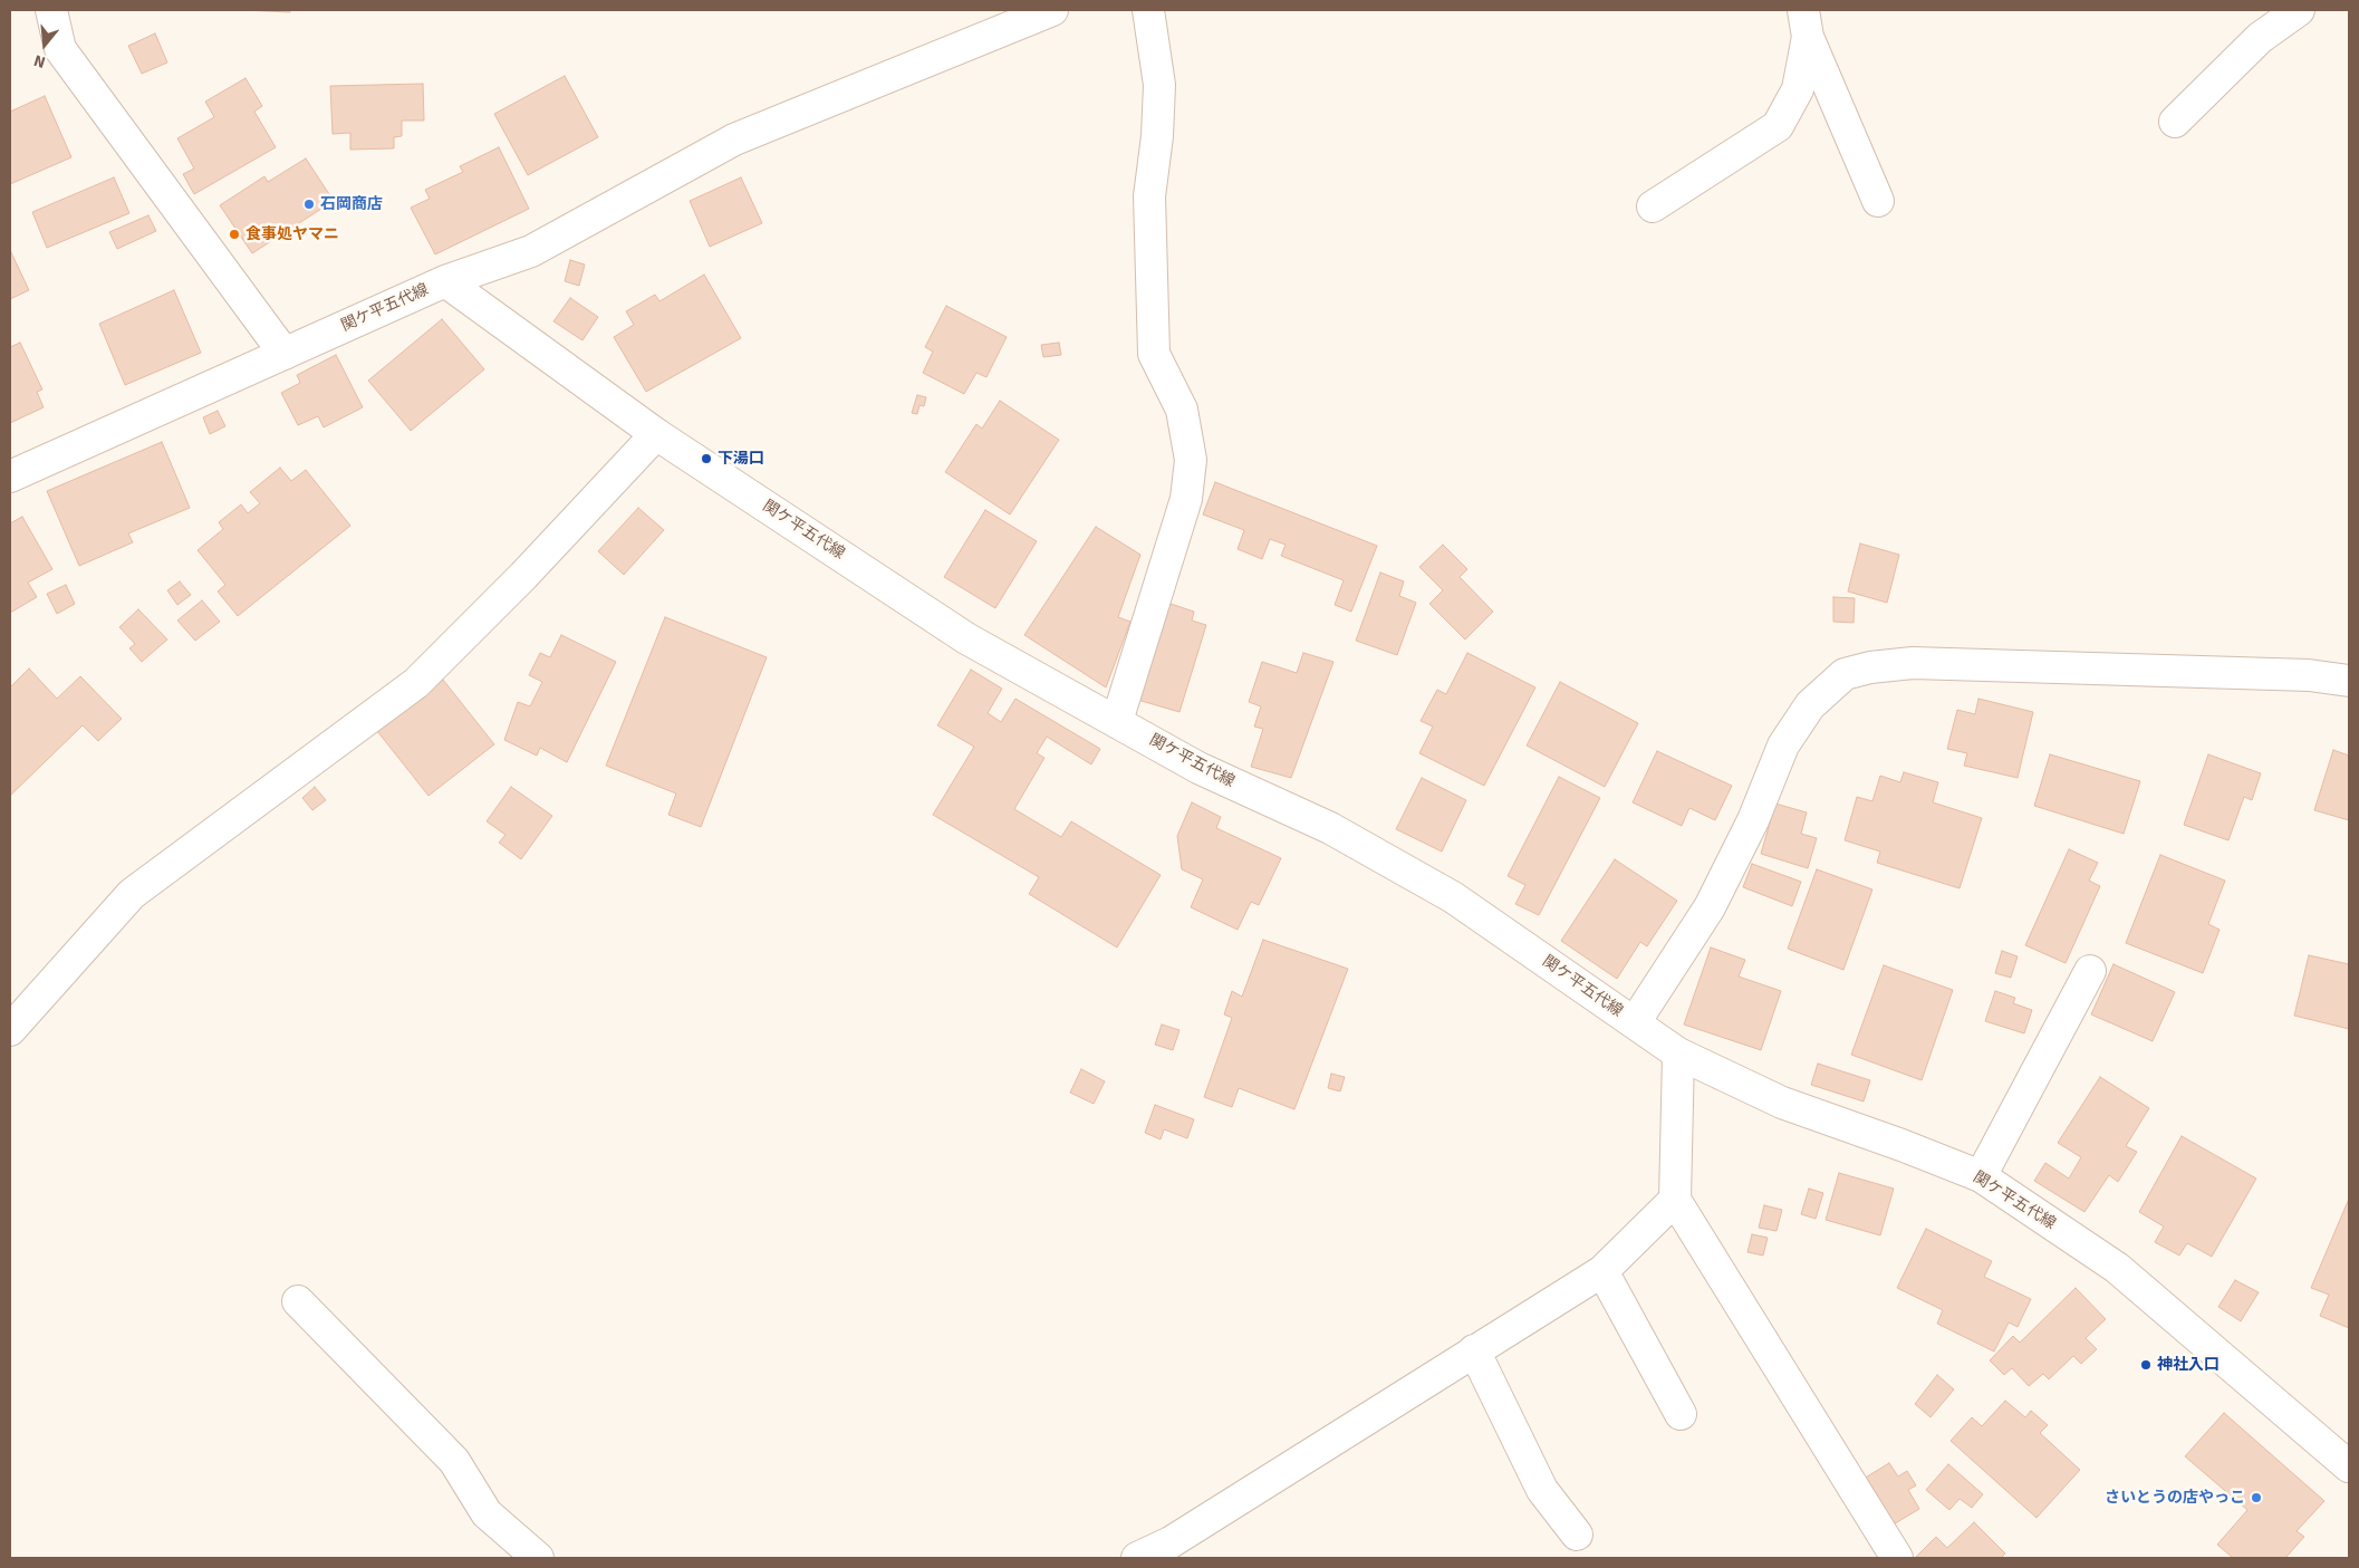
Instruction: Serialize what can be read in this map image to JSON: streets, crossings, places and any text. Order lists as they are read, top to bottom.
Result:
{
  "streets": {
    "street": ["関ケ平五代線"]
  },
  "places": [
    "石岡商店",
    "食事処ヤマニ",
    "下湯口",
    "神社入口",
    "さいとうの店やっこ"
  ],
  "north": "bottom"
}
